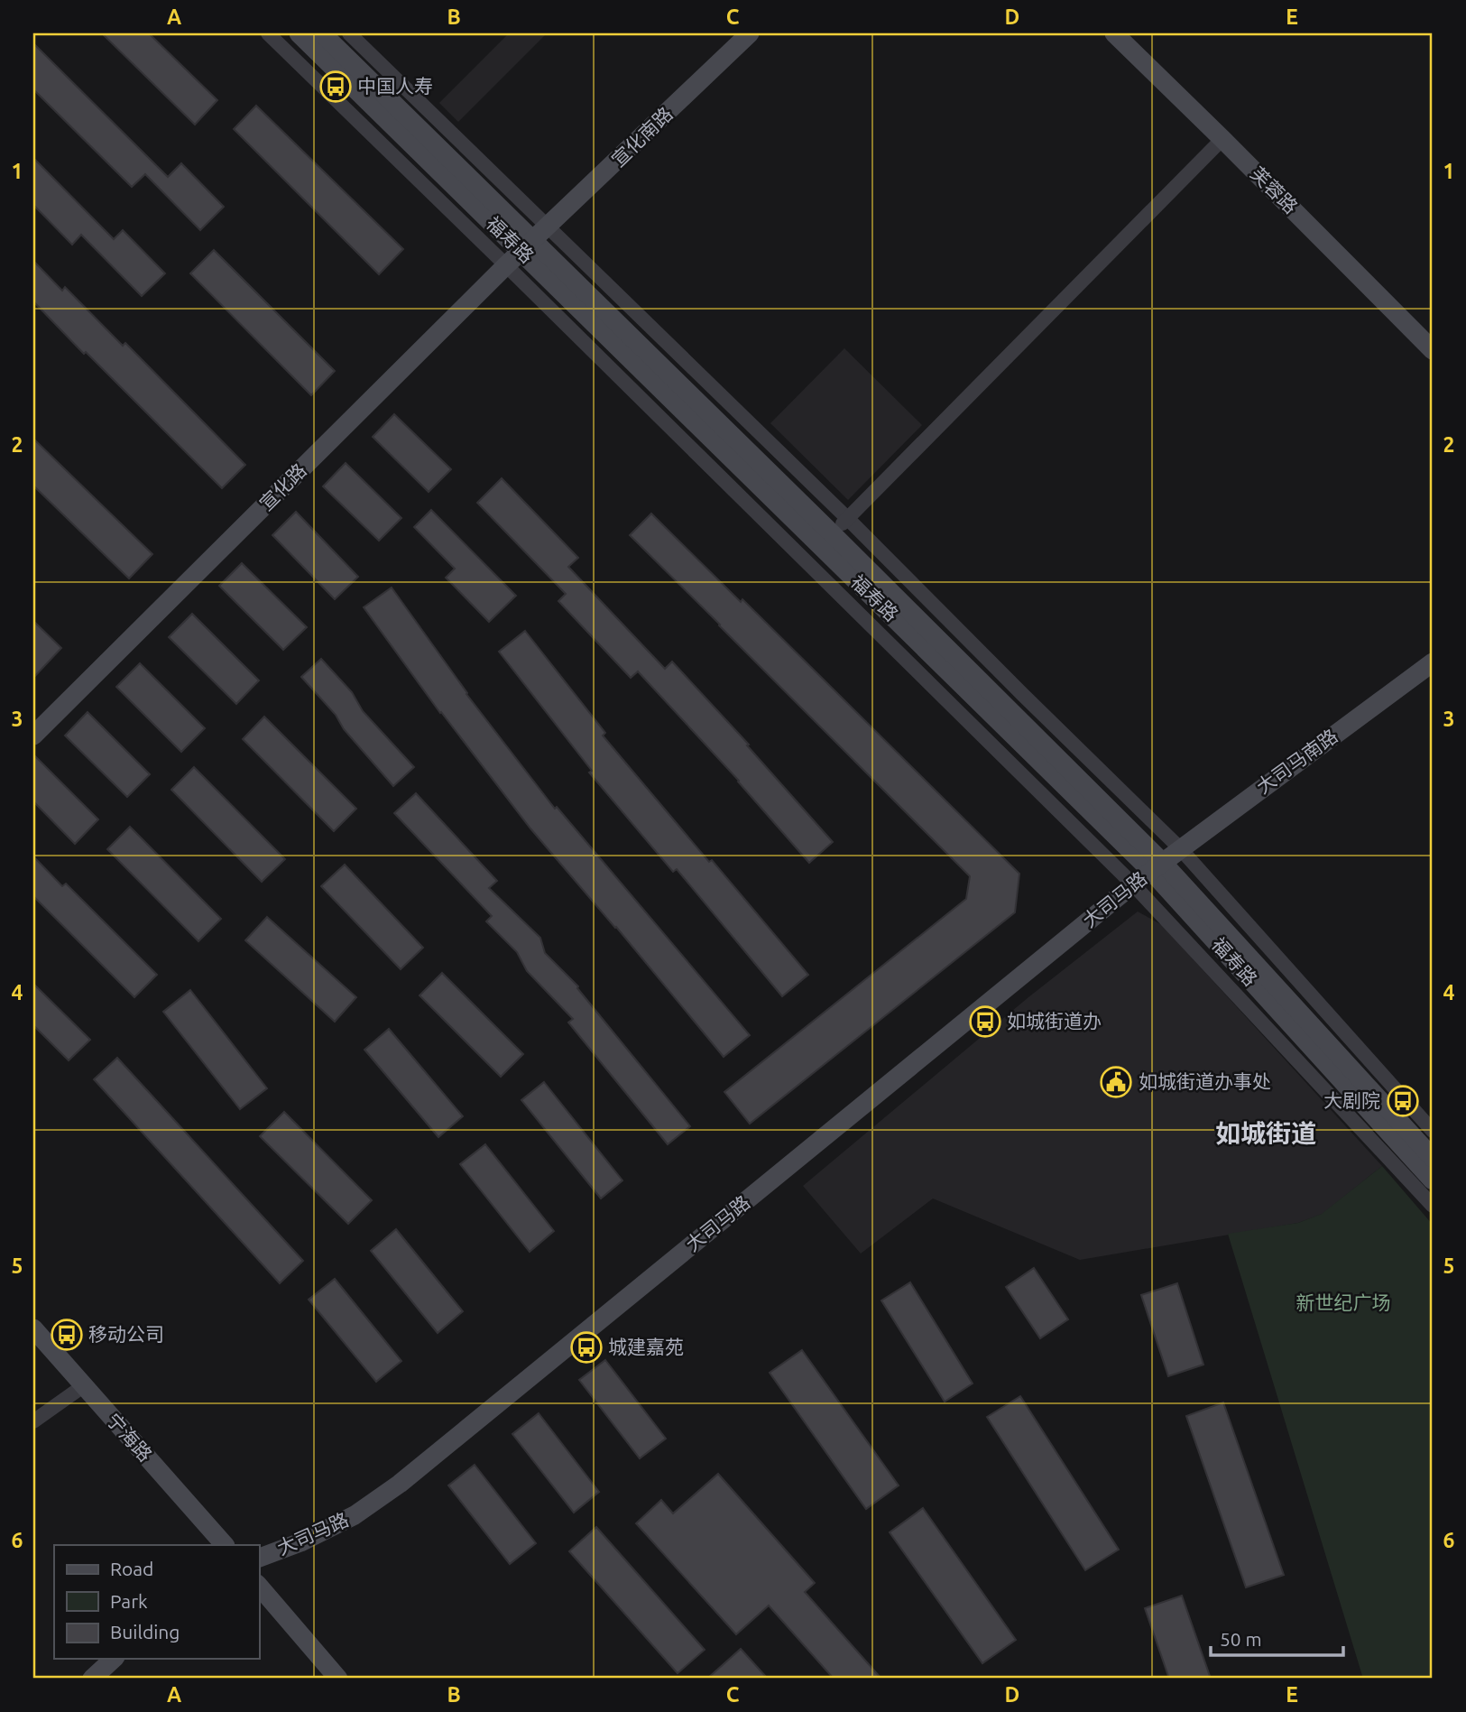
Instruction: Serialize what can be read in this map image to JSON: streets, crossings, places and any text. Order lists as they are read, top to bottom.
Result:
{
  "streets": {
    "street": [
      "宣化南路",
      "芙蓉路",
      "福寿路",
      "宣化路",
      "大司马南路",
      "大司马路",
      "宁海路"
    ]
  },
  "crossings": [
    ["宣化南路", "福寿路"],
    ["宣化南路", "宣化路"],
    ["福寿路", "宣化路"],
    ["福寿路", "大司马南路"],
    ["福寿路", "大司马路"],
    ["大司马南路", "大司马路"]
  ],
  "districts": ["如城街道"],
  "parks": ["新世纪广场"],
  "places": {
    "bus stop": [
      "中国人寿",
      "如城街道办",
      "大剧院",
      "移动公司",
      "城建嘉苑"
    ],
    "public building": ["如城街道办事处"]
  },
  "legend": ["Road", "Park", "Building"],
  "scale_bar": "50 m",
  "grid": {
    "columns": [
      "A",
      "B",
      "C",
      "D",
      "E"
    ],
    "rows": [
      "1",
      "2",
      "3",
      "4",
      "5",
      "6"
    ]
  }
}
